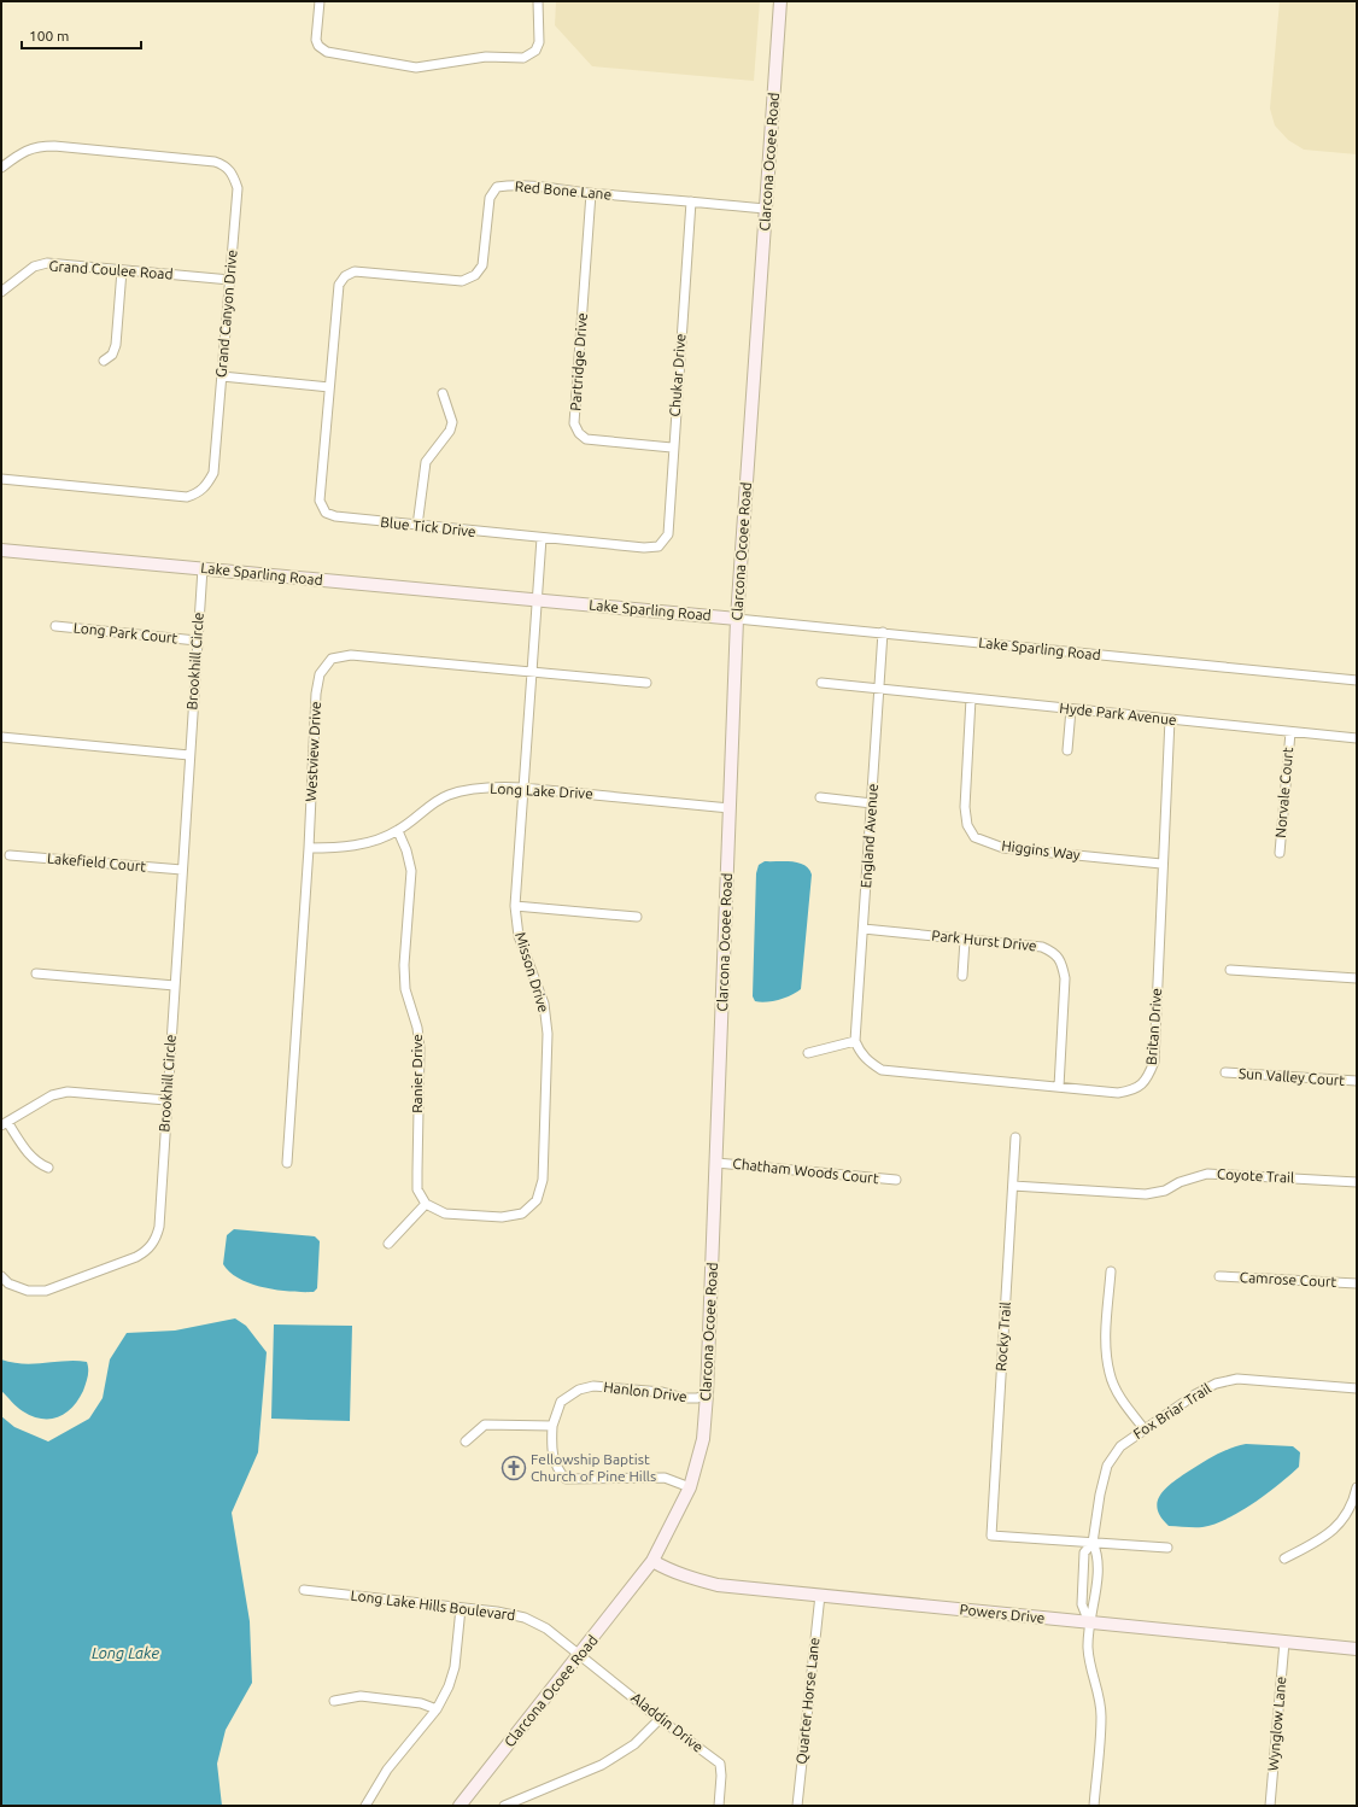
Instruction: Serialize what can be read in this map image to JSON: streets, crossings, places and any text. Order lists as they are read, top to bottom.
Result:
{
  "streets": {
    "street": [
      "Clarcona Ocoee Road",
      "Red Bone Lane",
      "Grand Coulee Road",
      "Grand Canyon Drive",
      "Partridge Drive",
      "Chukar Drive",
      "Blue Tick Drive",
      "Lake Sparling Road",
      "Long Park Court",
      "Brookhill Circle",
      "Hyde Park Avenue",
      "Westview Drive",
      "Long Lake Drive",
      "Norvale Court",
      "England Avenue",
      "Higgins Way",
      "Lakefield Court",
      "Park Hurst Drive",
      "Misson Drive",
      "Britan Drive",
      "Ranier Drive",
      "Sun Valley Court",
      "Chatham Woods Court",
      "Coyote Trail",
      "Camrose Court",
      "Rocky Trail",
      "Hanlon Drive",
      "Fox Briar Trail",
      "Long Lake Hills Boulevard",
      "Powers Drive",
      "Quarter Horse Lane",
      "Aladdin Drive",
      "Wynglow Lane"
    ]
  },
  "crossings": [
    ["Clarcona Ocoee Road", "Red Bone Lane"],
    ["Clarcona Ocoee Road", "Lake Sparling Road"],
    ["Clarcona Ocoee Road", "Long Lake Drive"],
    ["Clarcona Ocoee Road", "Chatham Woods Court"],
    ["Clarcona Ocoee Road", "Hanlon Drive"],
    ["Clarcona Ocoee Road", "Long Lake Hills Boulevard"],
    ["Clarcona Ocoee Road", "Powers Drive"],
    ["Clarcona Ocoee Road", "Aladdin Drive"],
    ["Red Bone Lane", "Partridge Drive"],
    ["Red Bone Lane", "Chukar Drive"],
    ["Red Bone Lane", "Blue Tick Drive"],
    ["Grand Coulee Road", "Grand Canyon Drive"],
    ["Partridge Drive", "Chukar Drive"],
    ["Chukar Drive", "Blue Tick Drive"],
    ["Blue Tick Drive", "Misson Drive"],
    ["Lake Sparling Road", "Brookhill Circle"],
    ["Lake Sparling Road", "England Avenue"],
    ["Lake Sparling Road", "Misson Drive"],
    ["Long Park Court", "Brookhill Circle"],
    ["Brookhill Circle", "Lakefield Court"],
    ["Hyde Park Avenue", "Norvale Court"],
    ["Hyde Park Avenue", "England Avenue"],
    ["Hyde Park Avenue", "Higgins Way"],
    ["Hyde Park Avenue", "Britan Drive"],
    ["Westview Drive", "Long Lake Drive"],
    ["Westview Drive", "Misson Drive"],
    ["Long Lake Drive", "Misson Drive"],
    ["Long Lake Drive", "Ranier Drive"],
    ["England Avenue", "Park Hurst Drive"],
    ["England Avenue", "Britan Drive"],
    ["Higgins Way", "Britan Drive"],
    ["Park Hurst Drive", "Britan Drive"],
    ["Misson Drive", "Ranier Drive"],
    ["Coyote Trail", "Rocky Trail"],
    ["Rocky Trail", "Fox Briar Trail"],
    ["Fox Briar Trail", "Powers Drive"],
    ["Long Lake Hills Boulevard", "Aladdin Drive"],
    ["Powers Drive", "Quarter Horse Lane"],
    ["Powers Drive", "Wynglow Lane"]
  ],
  "water": ["Long Lake"],
  "places": {
    "church": ["Fellowship Baptist Church of Pine Hills"]
  },
  "scale_bar": "100 m"
}
